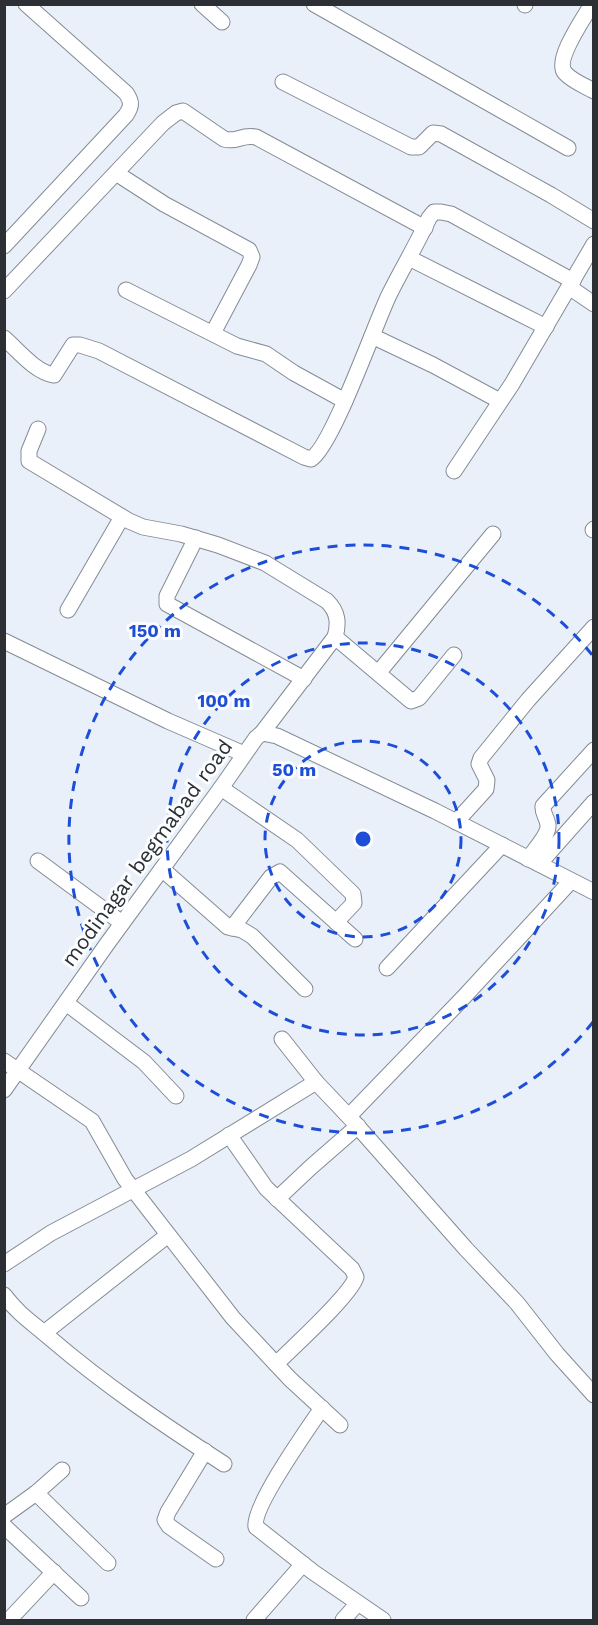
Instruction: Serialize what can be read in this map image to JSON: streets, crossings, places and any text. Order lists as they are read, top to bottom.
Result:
{
  "streets": {
    "street": ["modinagar begmabad road"]
  },
  "rings": ["150 m", "100 m", "50 m"]
}
